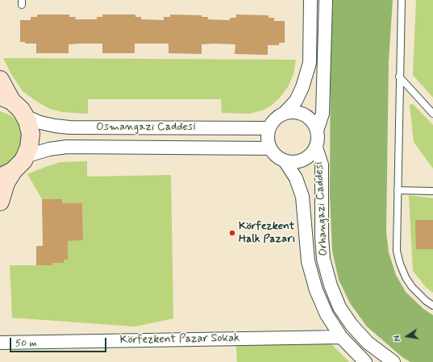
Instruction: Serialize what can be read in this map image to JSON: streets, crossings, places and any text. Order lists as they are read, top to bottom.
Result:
{
  "streets": {
    "street": ["Osmangazi Caddesi", "Orhangazi Caddesi", "Körfezkent Pazar Sokak"]
  },
  "crossings": [
    ["Osmangazi Caddesi", "Orhangazi Caddesi"],
    ["Orhangazi Caddesi", "Körfezkent Pazar Sokak"]
  ],
  "places": ["Körfezkent Halk Pazarı"],
  "scale_bar": "50 m",
  "north": "left"
}
